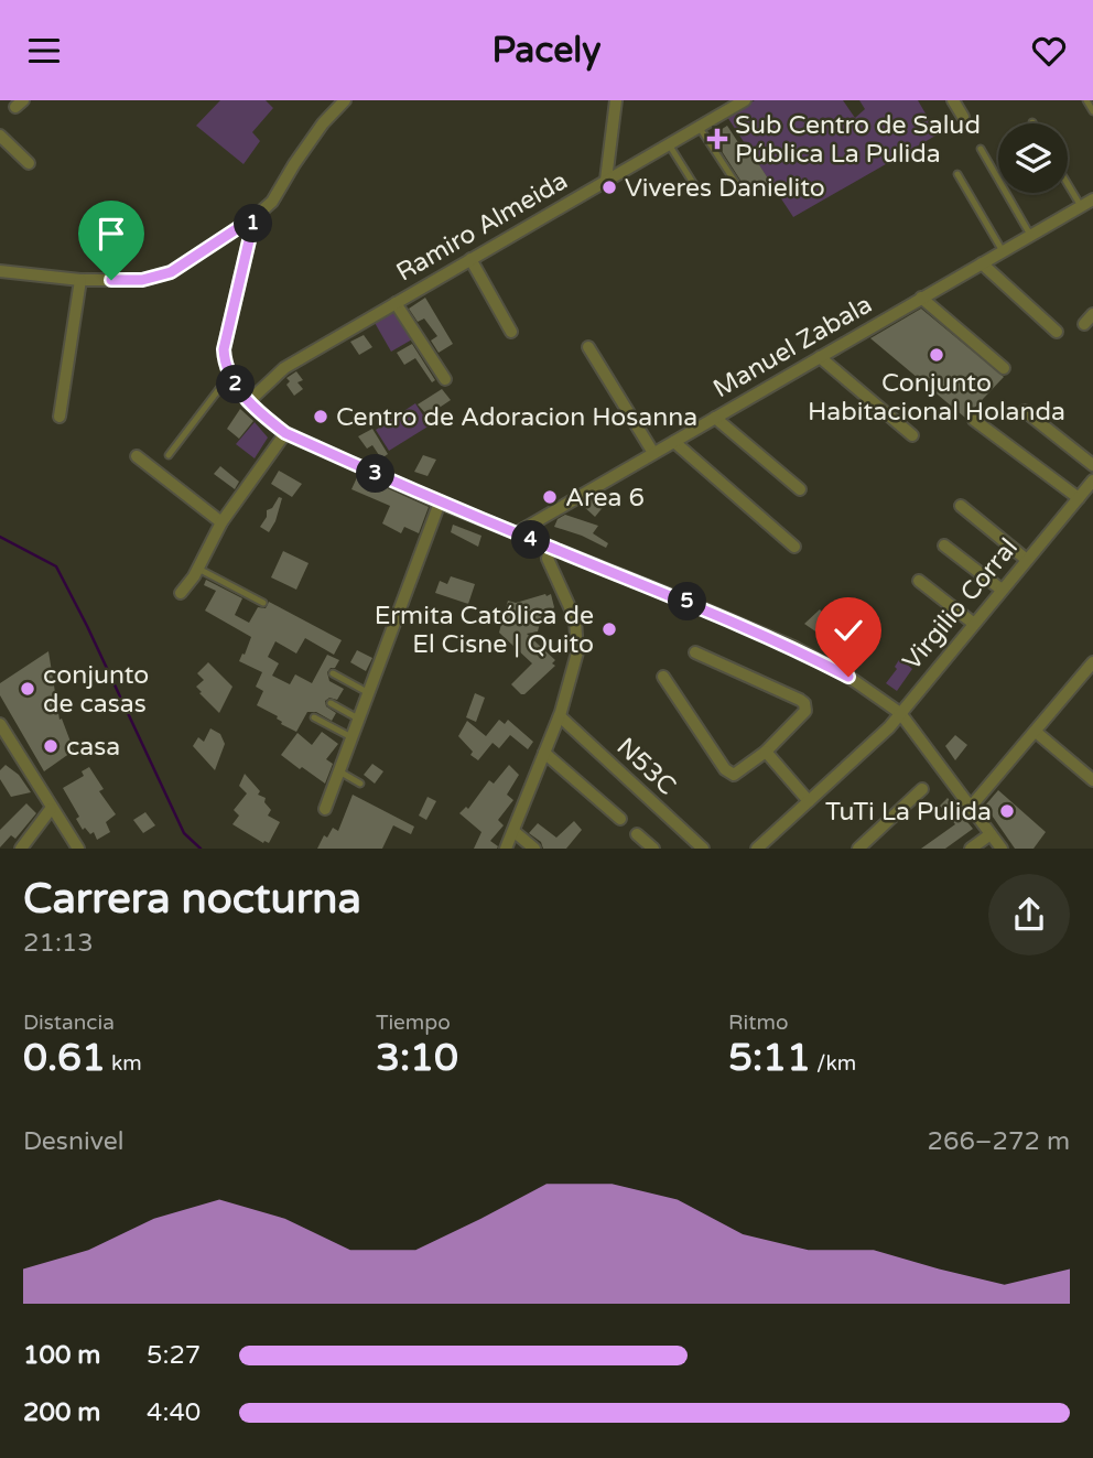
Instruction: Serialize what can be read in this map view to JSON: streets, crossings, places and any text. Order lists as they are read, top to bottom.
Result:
{
  "streets": {
    "street": [
      "Ramiro Almeida",
      "Manuel Zabala",
      "Virgilio Corral",
      "N53C"
    ]
  },
  "places": {
    "health": ["Sub Centro de Salud Pública La Pulida"],
    "other": [
      "Viveres Danielito",
      "Conjunto Habitacional Holanda",
      "Centro de Adoracion Hosanna",
      "Area 6",
      "Ermita Católica de El Cisne | Quito",
      "conjunto de casas",
      "casa",
      "TuTi La Pulida"
    ]
  },
  "page": {
    "header": "Pacely",
    "pins": [
      "1",
      "2",
      "3",
      "4",
      "5"
    ],
    "heading": ["Carrera nocturna", "21:13"],
    "stats": [
      ["Distancia", "0.61 km"],
      ["Tiempo", "3:10"],
      ["Ritmo", "5:11 /km"]
    ],
    "chart": ["Desnivel", "266–272 m"],
    "list": [
      {
        "name": "100 m",
        "note": "5:27"
      },
      {
        "name": "200 m",
        "note": "4:40"
      }
    ]
  }
}
